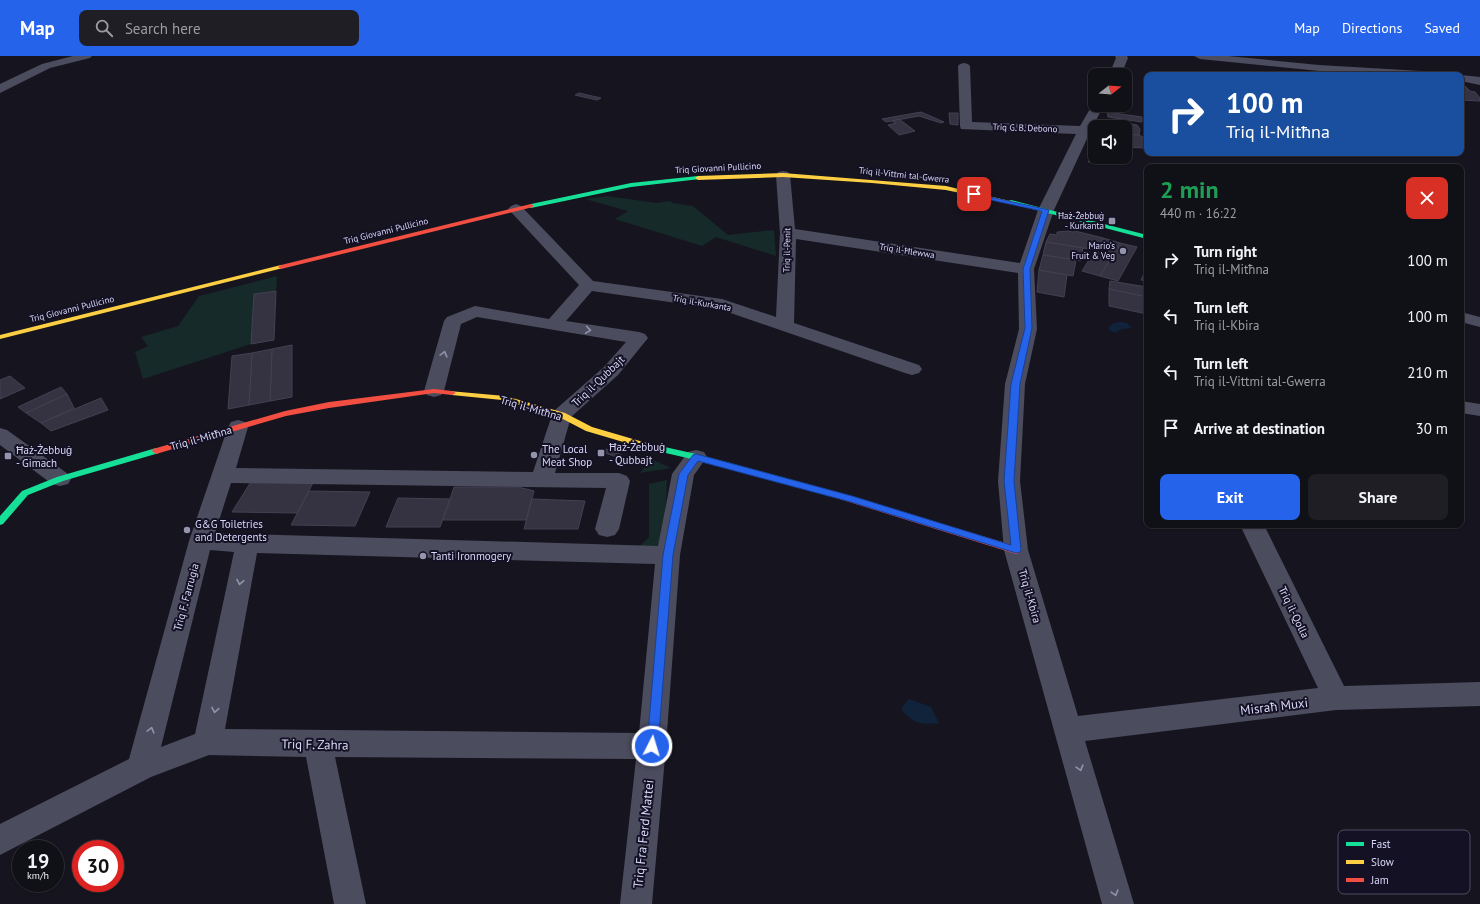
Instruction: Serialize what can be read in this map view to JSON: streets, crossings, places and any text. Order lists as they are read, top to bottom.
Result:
{
  "streets": {
    "street": [
      "Triq G. B. Debono",
      "Triq Giovanni Pullicino",
      "Triq il-Vittmi tal-Gwerra",
      "Triq il-Penit",
      "Triq il-Ħlewwa",
      "Triq il-Kurkanta",
      "Triq il-Qubbajt",
      "Triq il-Mitħna",
      "Triq il-Kbira",
      "Triq F. Farrugia",
      "Triq il-Qolla",
      "Misraħ Muxi",
      "Triq F. Zahra",
      "Triq Fra Ferd Mattei"
    ]
  },
  "crossings": [
    ["Triq G. B. Debono", "Triq il-Kbira"],
    ["Triq Giovanni Pullicino", "Triq il-Vittmi tal-Gwerra"],
    ["Triq Giovanni Pullicino", "Triq il-Penit"],
    ["Triq il-Vittmi tal-Gwerra", "Triq il-Penit"],
    ["Triq il-Vittmi tal-Gwerra", "Triq il-Kbira"],
    ["Triq il-Penit", "Triq il-Ħlewwa"],
    ["Triq il-Penit", "Triq il-Kurkanta"],
    ["Triq il-Ħlewwa", "Triq il-Kbira"],
    ["Triq il-Qubbajt", "Triq il-Mitħna"],
    ["Triq il-Mitħna", "Triq il-Kbira"],
    ["Triq il-Mitħna", "Triq F. Farrugia"],
    ["Triq il-Mitħna", "Triq Fra Ferd Mattei"],
    ["Triq il-Kbira", "Misraħ Muxi"],
    ["Triq F. Farrugia", "Triq F. Zahra"],
    ["Triq il-Qolla", "Misraħ Muxi"],
    ["Triq F. Zahra", "Triq Fra Ferd Mattei"]
  ],
  "places": {
    "transit": ["Ħaż-Żebbuġ - Kurkanta", "Ħaż-Żebbuġ - Qubbajt", "Ħaż-Żebbuġ - Gimach"],
    "other": [
      "Mario's Fruit & Veg",
      "The Local Meat Shop",
      "G&G Toiletries and Detergents",
      "Tanti Ironmogery"
    ]
  },
  "legend": ["Fast", "Slow", "Jam"],
  "north": "right",
  "page": {
    "header": "Map",
    "search": "Search here",
    "nav": ["Map", "Directions", "Saved"],
    "turn": ["100 m", "Triq il-Mitħna"],
    "heading": ["2 min", "440 m · 16:22"],
    "list": [
      {
        "name": "Turn right",
        "note": "Triq il-Mitħna",
        "value": "100 m"
      },
      {
        "name": "Turn left",
        "note": "Triq il-Kbira",
        "value": "100 m"
      },
      {
        "name": "Turn left",
        "note": "Triq il-Vittmi tal-Gwerra",
        "value": "210 m"
      },
      {
        "name": "Arrive at destination",
        "value": "30 m"
      }
    ],
    "buttons": ["Exit", "Share"],
    "speed": "19 km/h",
    "limit": "30"
  }
}
